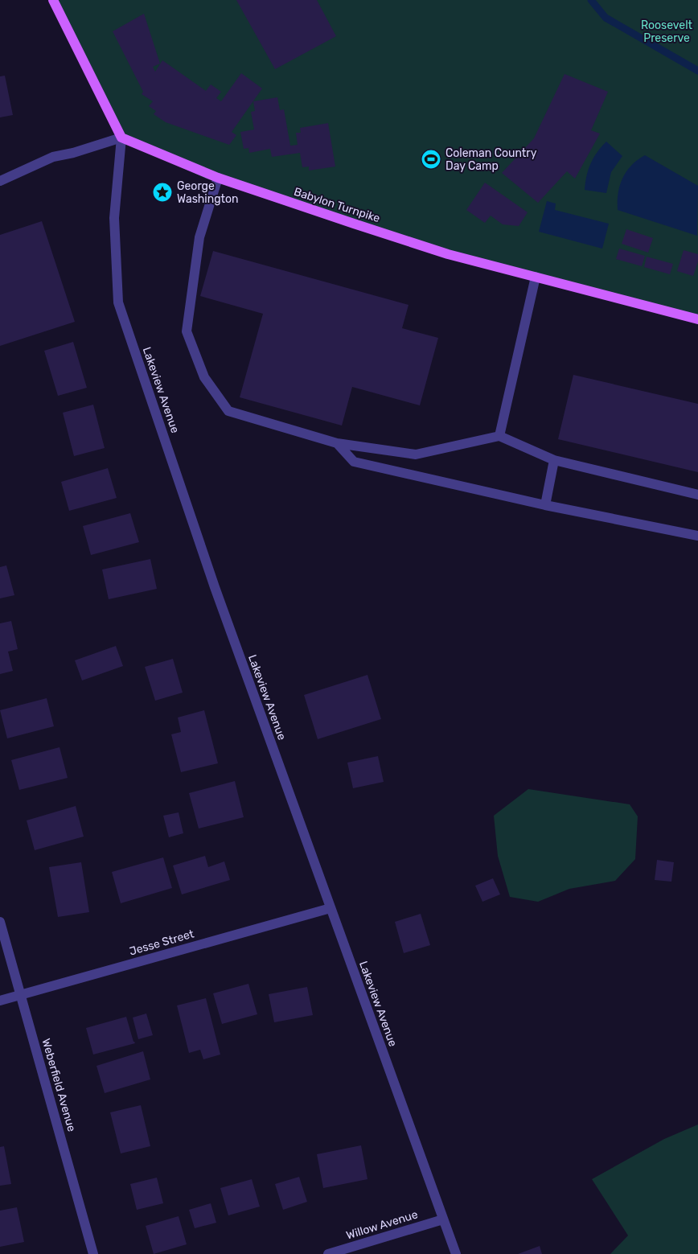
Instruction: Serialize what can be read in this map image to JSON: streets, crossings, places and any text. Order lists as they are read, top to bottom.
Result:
{
  "streets": {
    "main road": ["Babylon Turnpike"],
    "street": [
      "Lakeview Avenue",
      "Jesse Street",
      "Weberfield Avenue",
      "Willow Avenue"
    ]
  },
  "crossings": [
    ["Babylon Turnpike", "Lakeview Avenue"],
    ["Lakeview Avenue", "Jesse Street"],
    ["Lakeview Avenue", "Willow Avenue"],
    ["Jesse Street", "Weberfield Avenue"]
  ],
  "parks": ["Roosevelt Preserve"],
  "places": {
    "sports": ["Coleman Country Day Camp"],
    "place": ["George Washington"]
  }
}
